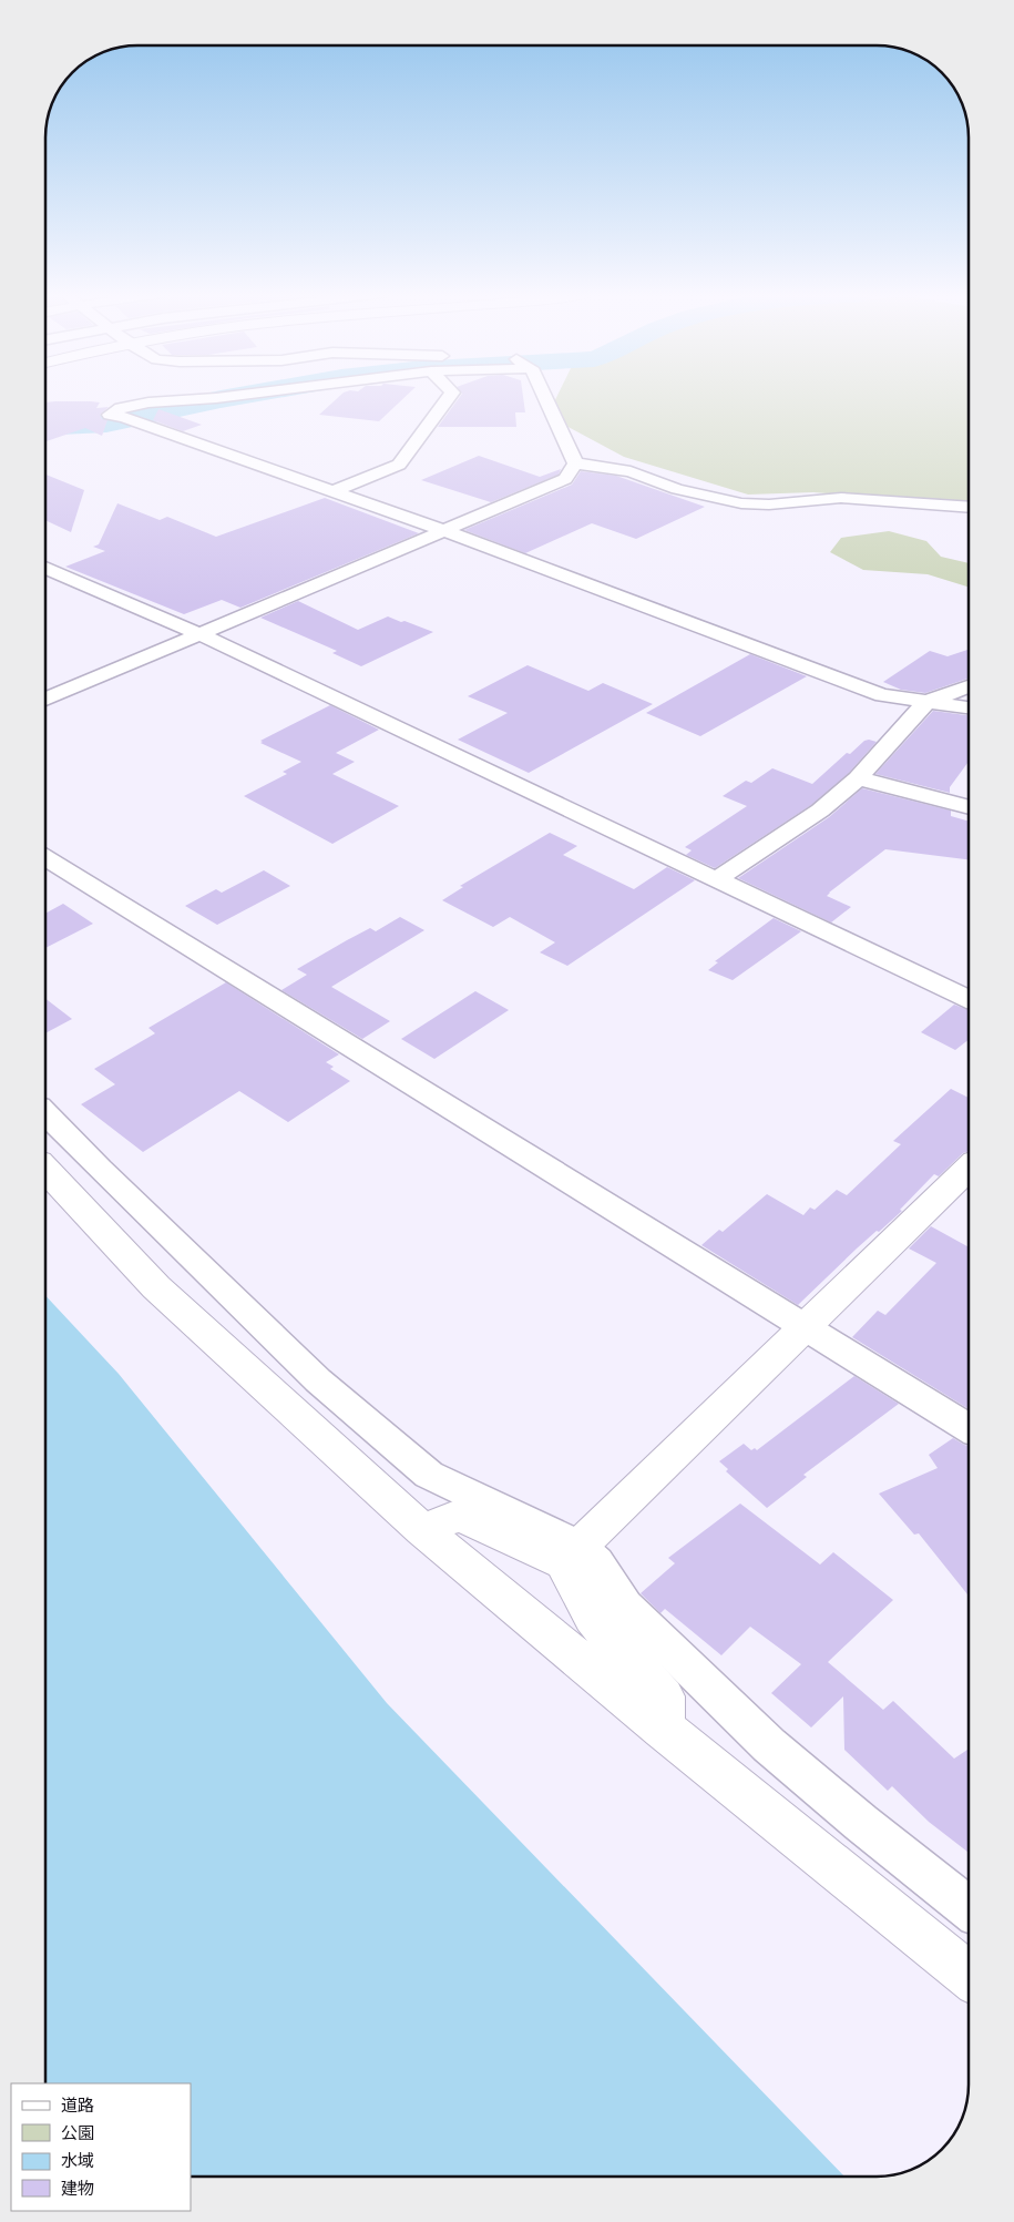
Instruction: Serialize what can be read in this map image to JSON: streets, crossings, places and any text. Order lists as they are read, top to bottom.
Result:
{
  "legend": [
    "道路",
    "公園",
    "水域",
    "建物"
  ]
}
